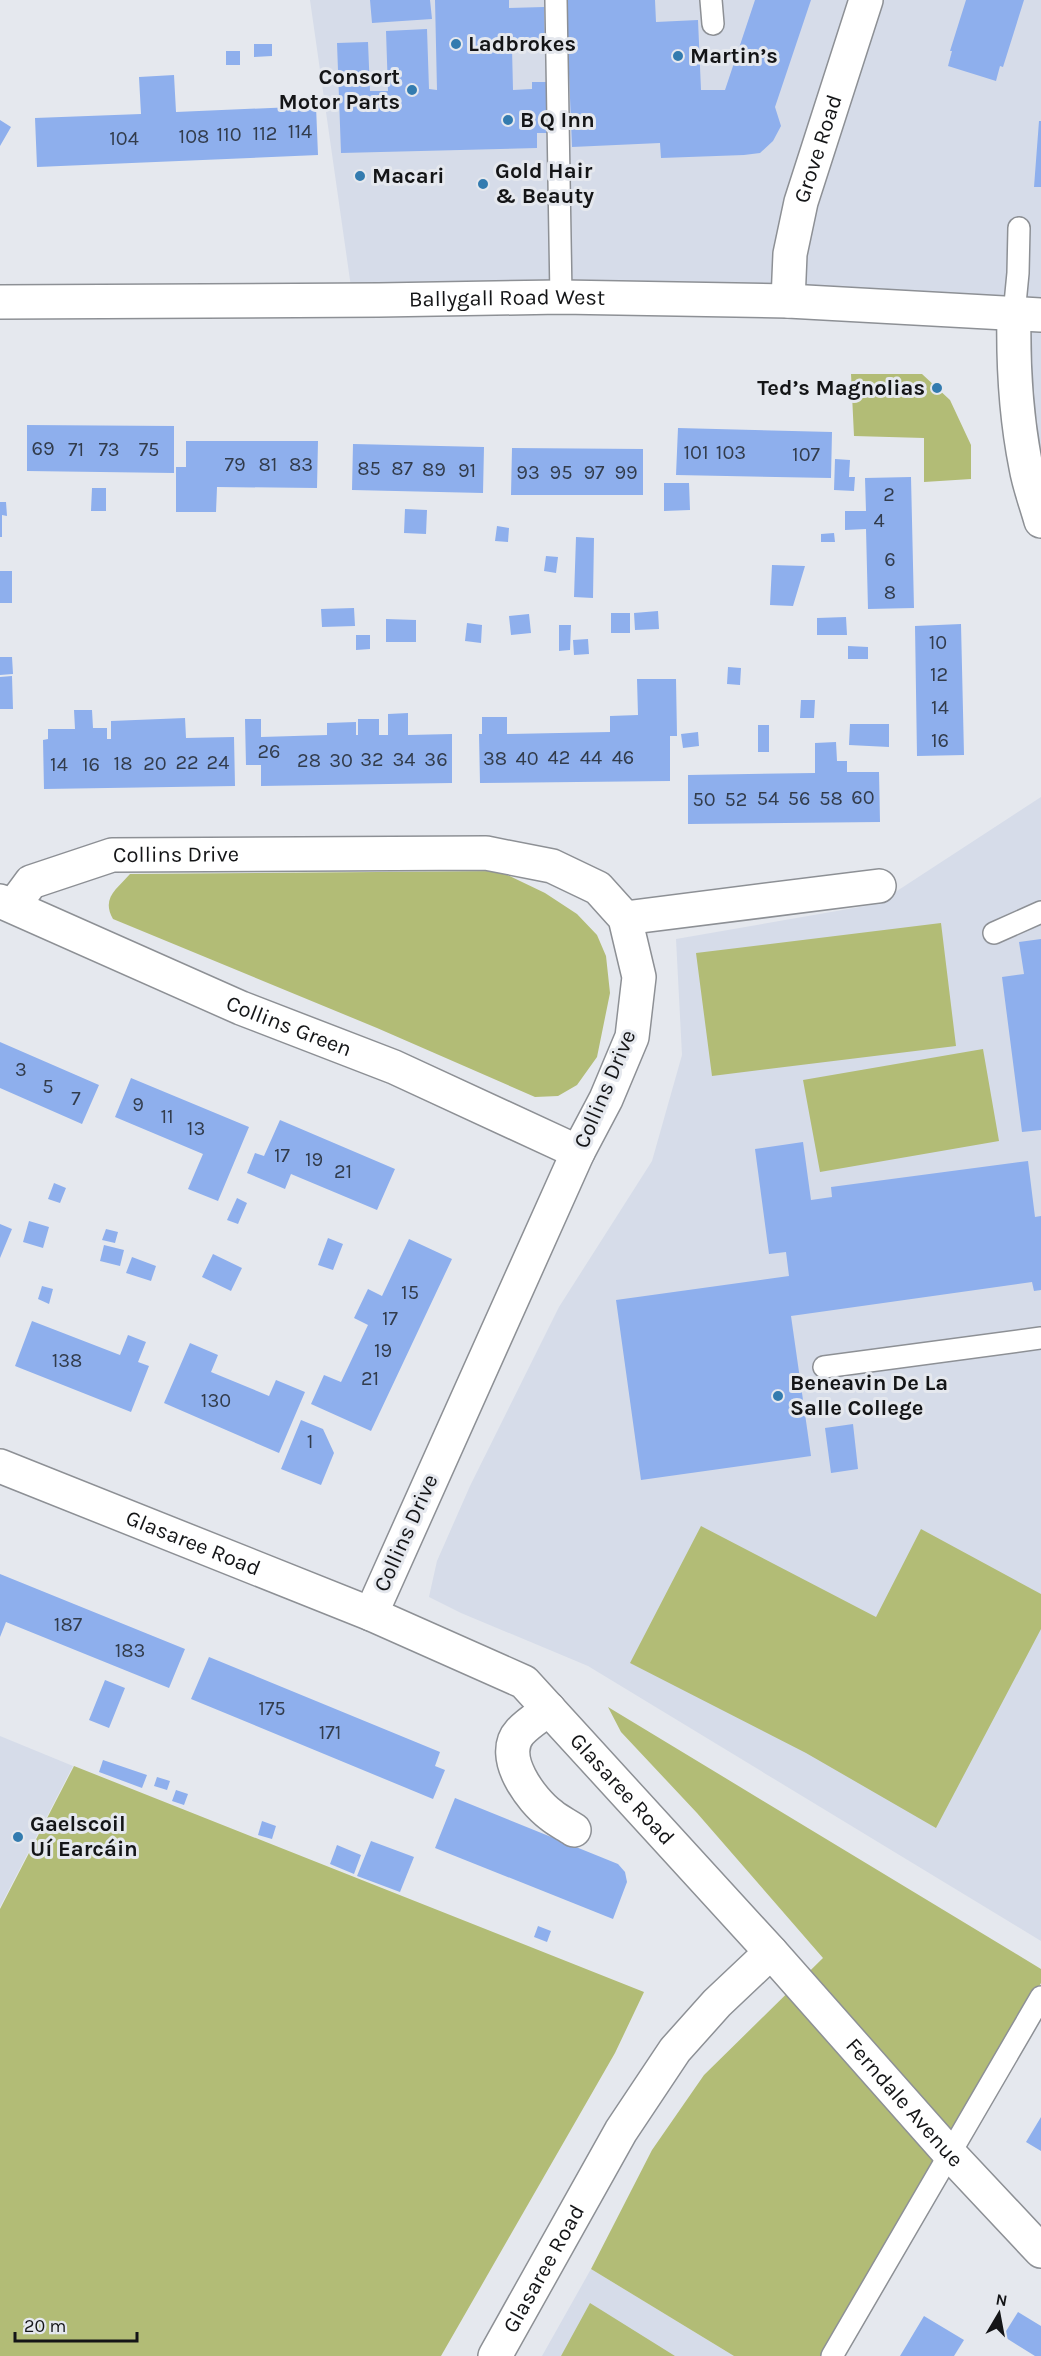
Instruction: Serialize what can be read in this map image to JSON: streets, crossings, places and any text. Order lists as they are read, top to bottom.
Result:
{
  "streets": {
    "street": [
      "Grove Road",
      "Ballygall Road West",
      "Collins Drive",
      "Collins Green",
      "Glasaree Road",
      "Ferndale Avenue"
    ]
  },
  "crossings": [
    ["Grove Road", "Ballygall Road West"],
    ["Collins Drive", "Collins Green"],
    ["Collins Drive", "Glasaree Road"],
    ["Glasaree Road", "Ferndale Avenue"]
  ],
  "places": [
    "Ladbrokes",
    "Martin’s",
    "Consort Motor Parts",
    "B Q Inn",
    "Macari",
    "Gold Hair & Beauty",
    "Ted’s Magnolias",
    "Beneavin De La Salle College",
    "Gaelscoil Uí Earcáin"
  ],
  "house_numbers": [
    "114",
    "112",
    "110",
    "108",
    "104",
    "69",
    "71",
    "73",
    "75",
    "101",
    "103",
    "107",
    "79",
    "81",
    "83",
    "85",
    "87",
    "89",
    "91",
    "93",
    "95",
    "97",
    "99",
    "2",
    "4",
    "6",
    "8",
    "10",
    "12",
    "14",
    "16",
    "26",
    "42",
    "44",
    "46",
    "38",
    "40",
    "32",
    "34",
    "36",
    "28",
    "30",
    "22",
    "24",
    "18",
    "20",
    "14",
    "16",
    "60",
    "54",
    "56",
    "58",
    "50",
    "52",
    "3",
    "5",
    "7",
    "9",
    "11",
    "13",
    "17",
    "19",
    "21",
    "15",
    "17",
    "19",
    "138",
    "21",
    "130",
    "1",
    "187",
    "183",
    "175",
    "171"
  ],
  "scale_bar": "20 m",
  "north": "top"
}
